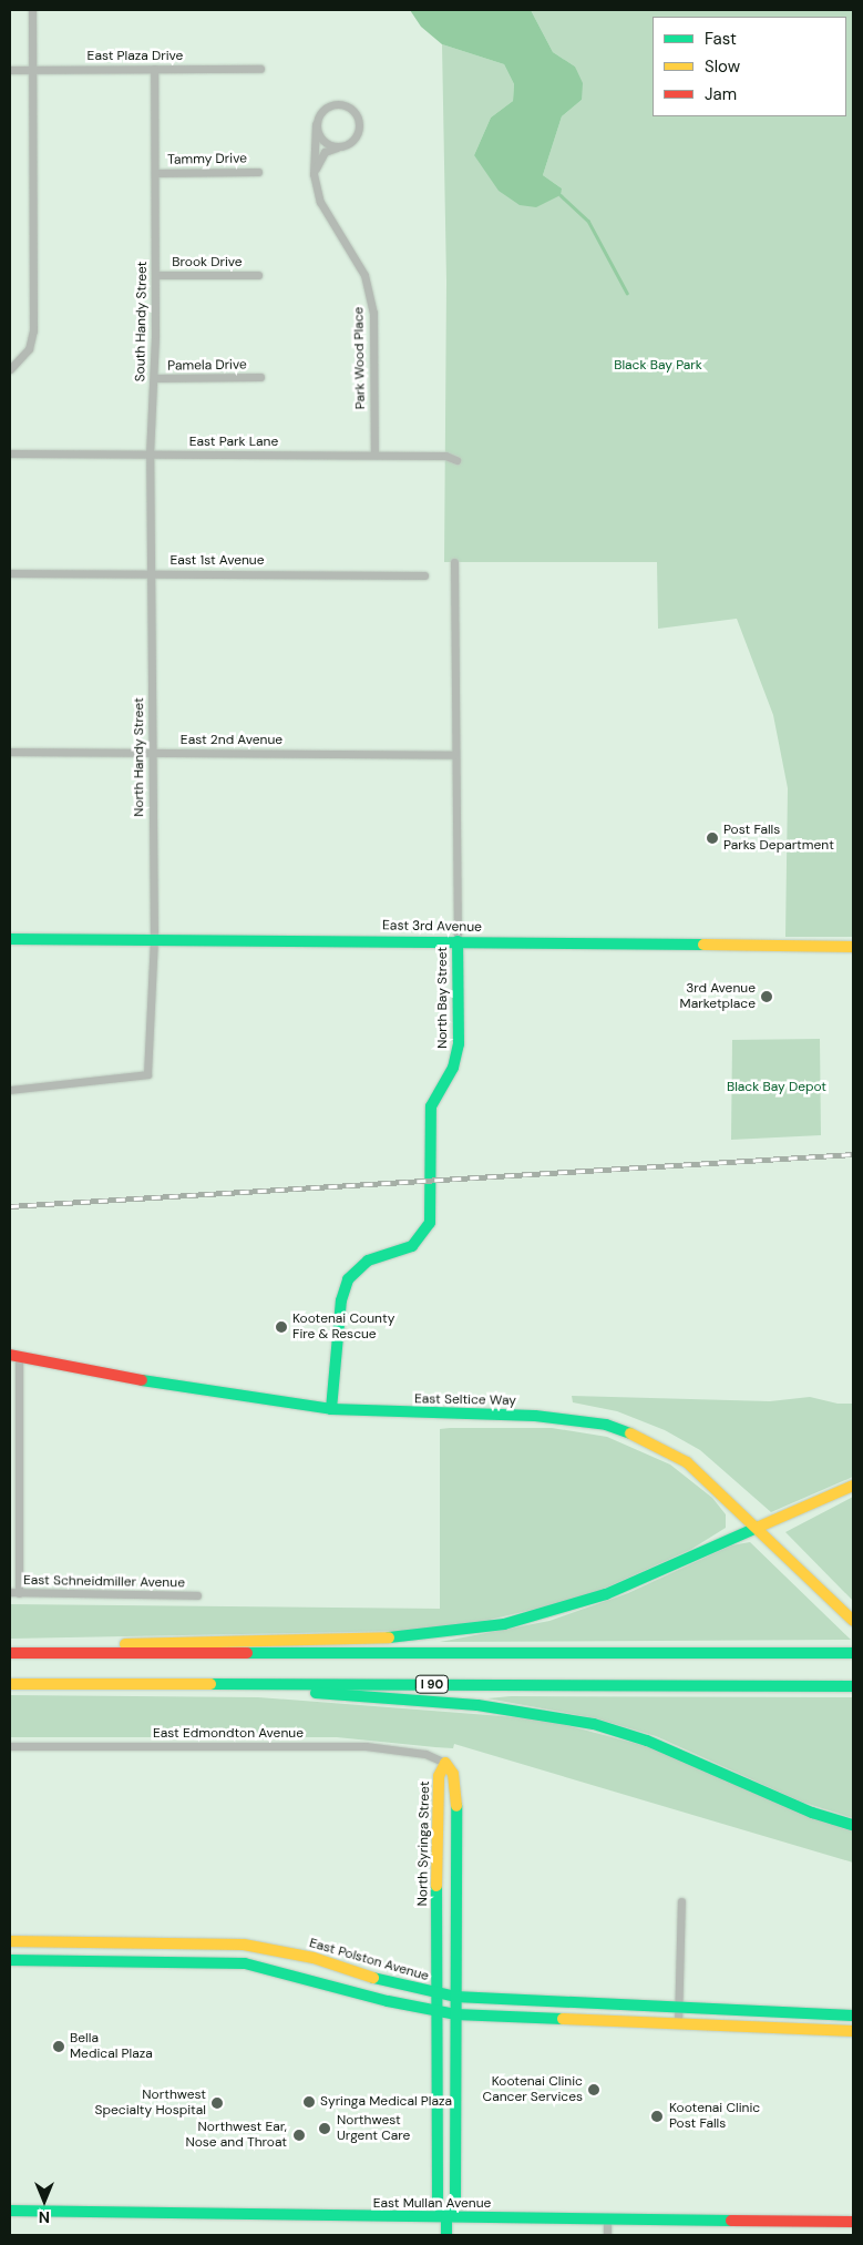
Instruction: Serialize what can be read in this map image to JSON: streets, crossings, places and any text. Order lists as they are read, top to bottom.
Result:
{
  "streets": {
    "main road": [
      "East 3rd Avenue",
      "North Bay Street",
      "East Seltice Way",
      "I 90",
      "North Syringa Street",
      "East Polston Avenue",
      "East Mullan Avenue"
    ],
    "street": [
      "East Plaza Drive",
      "Tammy Drive",
      "Brook Drive",
      "South Handy Street",
      "Park Wood Place",
      "Pamela Drive",
      "East Park Lane",
      "East 1st Avenue",
      "East 2nd Avenue",
      "North Handy Street",
      "East Schneidmiller Avenue",
      "East Edmondton Avenue"
    ]
  },
  "crossings": [
    ["East Plaza Drive", "South Handy Street"],
    ["Tammy Drive", "South Handy Street"],
    ["Brook Drive", "South Handy Street"],
    ["South Handy Street", "Pamela Drive"],
    ["South Handy Street", "East Park Lane"],
    ["South Handy Street", "East 1st Avenue"],
    ["South Handy Street", "North Handy Street"],
    ["Park Wood Place", "East Park Lane"],
    ["East 1st Avenue", "North Handy Street"],
    ["East 2nd Avenue", "North Handy Street"],
    ["East 2nd Avenue", "North Bay Street"],
    ["North Handy Street", "East 3rd Avenue"],
    ["East 3rd Avenue", "North Bay Street"],
    ["North Bay Street", "East Seltice Way"],
    ["East Edmondton Avenue", "North Syringa Street"],
    ["North Syringa Street", "East Polston Avenue"],
    ["North Syringa Street", "East Mullan Avenue"]
  ],
  "parks": ["Black Bay Park", "Black Bay Depot"],
  "places": [
    "Post Falls Parks Department",
    "3rd Avenue Marketplace",
    "Kootenai County Fire & Rescue",
    "Bella Medical Plaza",
    "Kootenai Clinic Cancer Services",
    "Syringa Medical Plaza",
    "Northwest Specialty Hospital",
    "Kootenai Clinic Post Falls",
    "Northwest Urgent Care",
    "Northwest Ear, Nose and Throat"
  ],
  "legend": ["Fast", "Slow", "Jam"],
  "north": "bottom"
}
